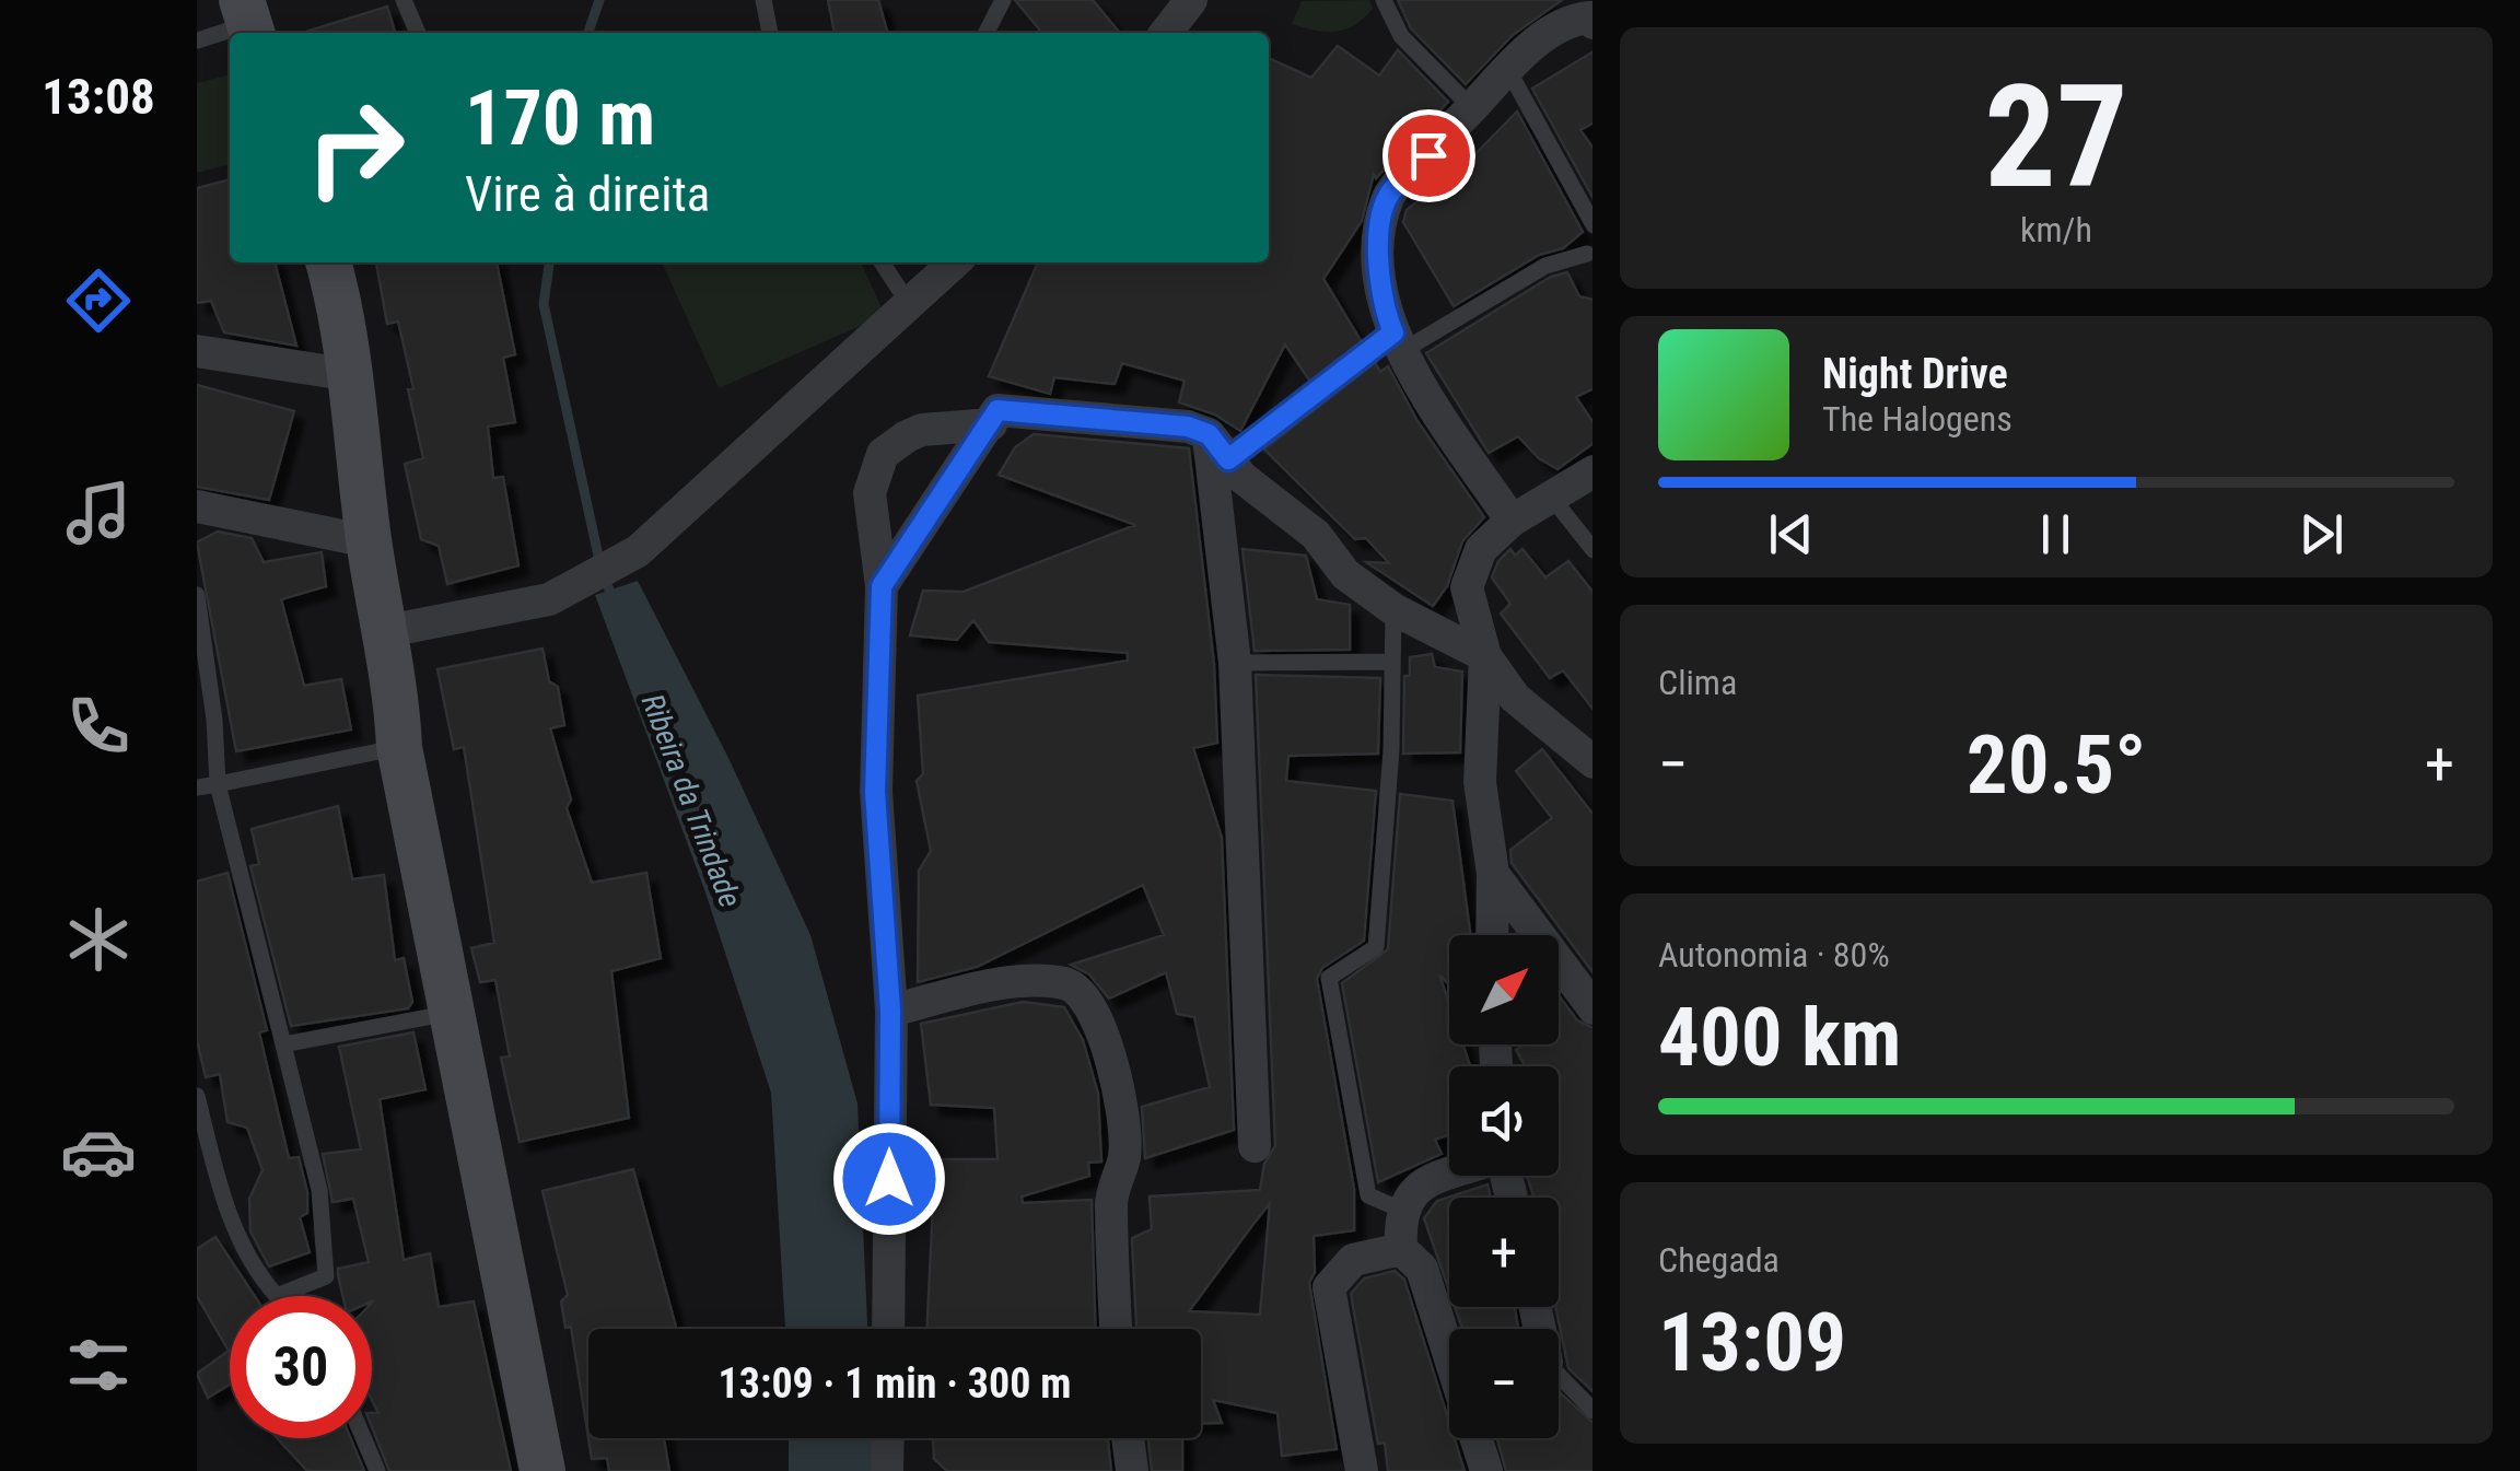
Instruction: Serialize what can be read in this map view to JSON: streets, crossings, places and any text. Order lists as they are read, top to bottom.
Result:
{
  "water": ["Ribeira da Trindade"],
  "north": "top right",
  "page": {
    "tabs": "13:08",
    "tile": [
      ["27", "km/h"],
      "Clima",
      ["Autonomia · 80%", "400 km"],
      ["Chegada", "13:09"]
    ],
    "turn": ["170 m", "Vire à direita"],
    "song": ["Night Drive", "The Halogens"],
    "heat": ["−", "20.5°", "+"],
    "map_buttons": ["+", "−"],
    "limit": "30",
    "trip": "13:09 · 1 min · 300 m"
  }
}
